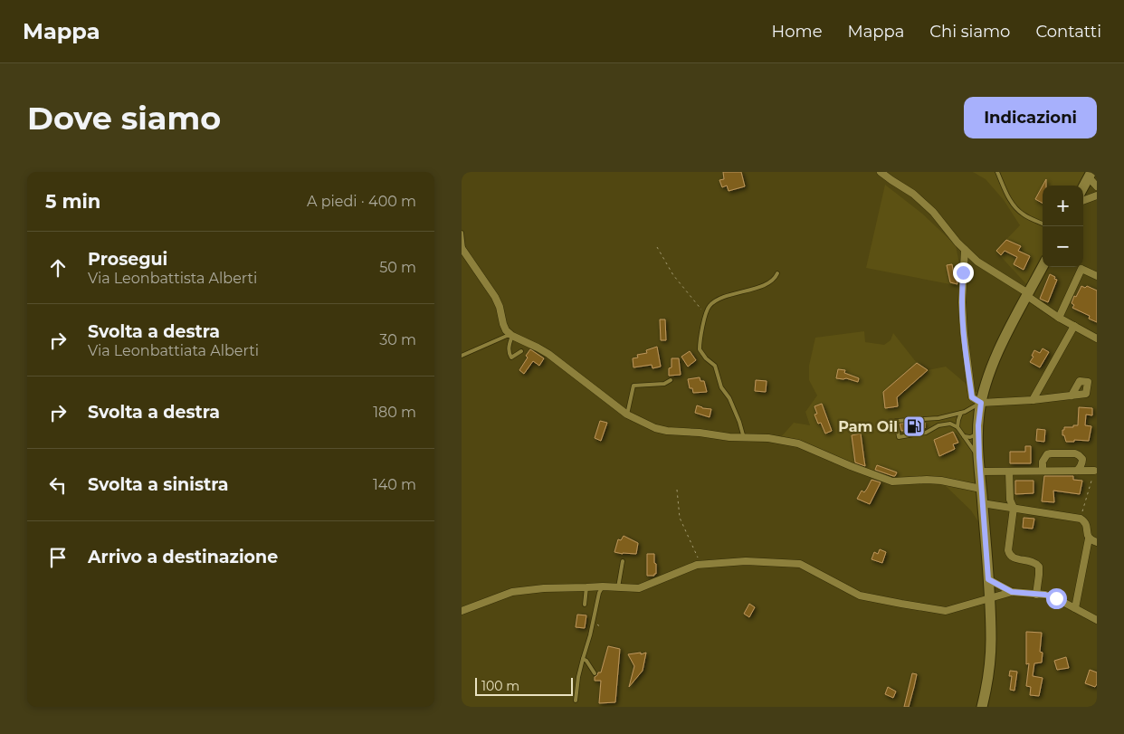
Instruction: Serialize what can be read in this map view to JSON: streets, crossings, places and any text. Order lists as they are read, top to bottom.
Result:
{
  "places": {
    "fuel station": ["Pam Oil"]
  },
  "scale_bar": "100 m",
  "page": {
    "header": "Mappa",
    "nav": [
      "Home",
      "Mappa",
      "Chi siamo",
      "Contatti"
    ],
    "buttons": "Indicazioni",
    "title": "Dove siamo",
    "heading": ["5 min", "A piedi · 400 m"],
    "map_buttons": ["+", "−"],
    "list": [
      ["Prosegui", "Via Leonbattista Alberti", "50 m"],
      ["Svolta a destra", "Via Leonbattiata Alberti", "30 m"],
      ["Svolta a destra", "180 m"],
      ["Svolta a sinistra", "140 m"],
      "Arrivo a destinazione"
    ],
    "scale": "100 m"
  }
}
